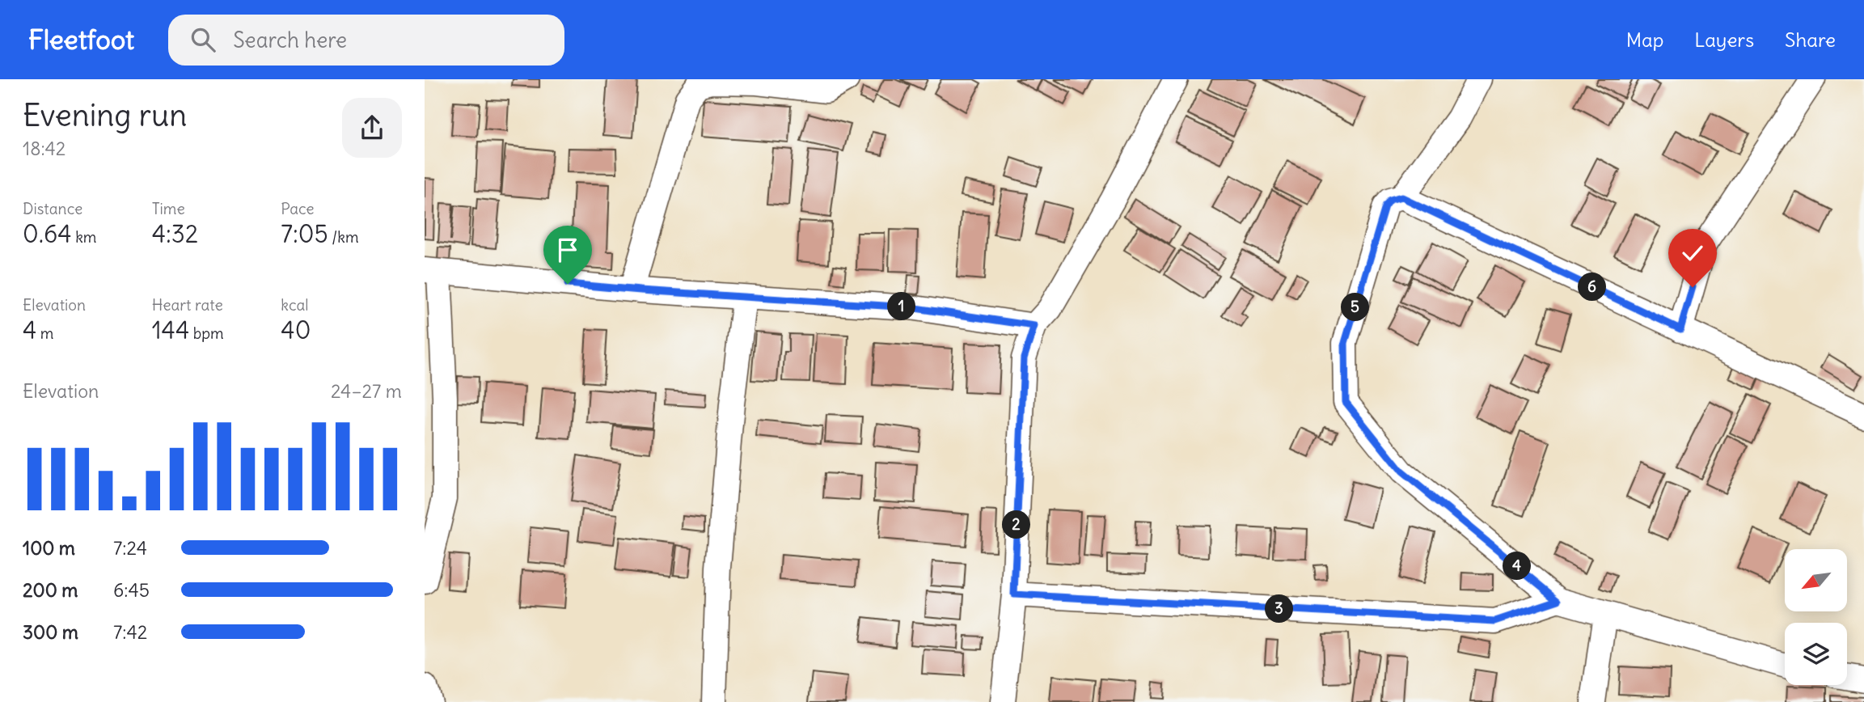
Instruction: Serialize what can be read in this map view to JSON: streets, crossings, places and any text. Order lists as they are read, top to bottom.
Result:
{
  "north": "bottom left",
  "page": {
    "header": "Fleetfoot",
    "search": "Search here",
    "nav": ["Map", "Layers", "Share"],
    "heading": ["Evening run", "18:42"],
    "stats": [
      ["Distance", "0.64 km"],
      ["Time", "4:32"],
      ["Pace", "7:05 /km"],
      ["Elevation", "4 m"],
      ["Heart rate", "144 bpm"],
      ["kcal", "40"]
    ],
    "pins": [
      "6",
      "1",
      "5",
      "2",
      "4",
      "3"
    ],
    "chart": ["Elevation", "24–27 m"],
    "list": [
      {
        "name": "100 m",
        "note": "7:24"
      },
      {
        "name": "200 m",
        "note": "6:45"
      },
      {
        "name": "300 m",
        "note": "7:42"
      }
    ]
  }
}
